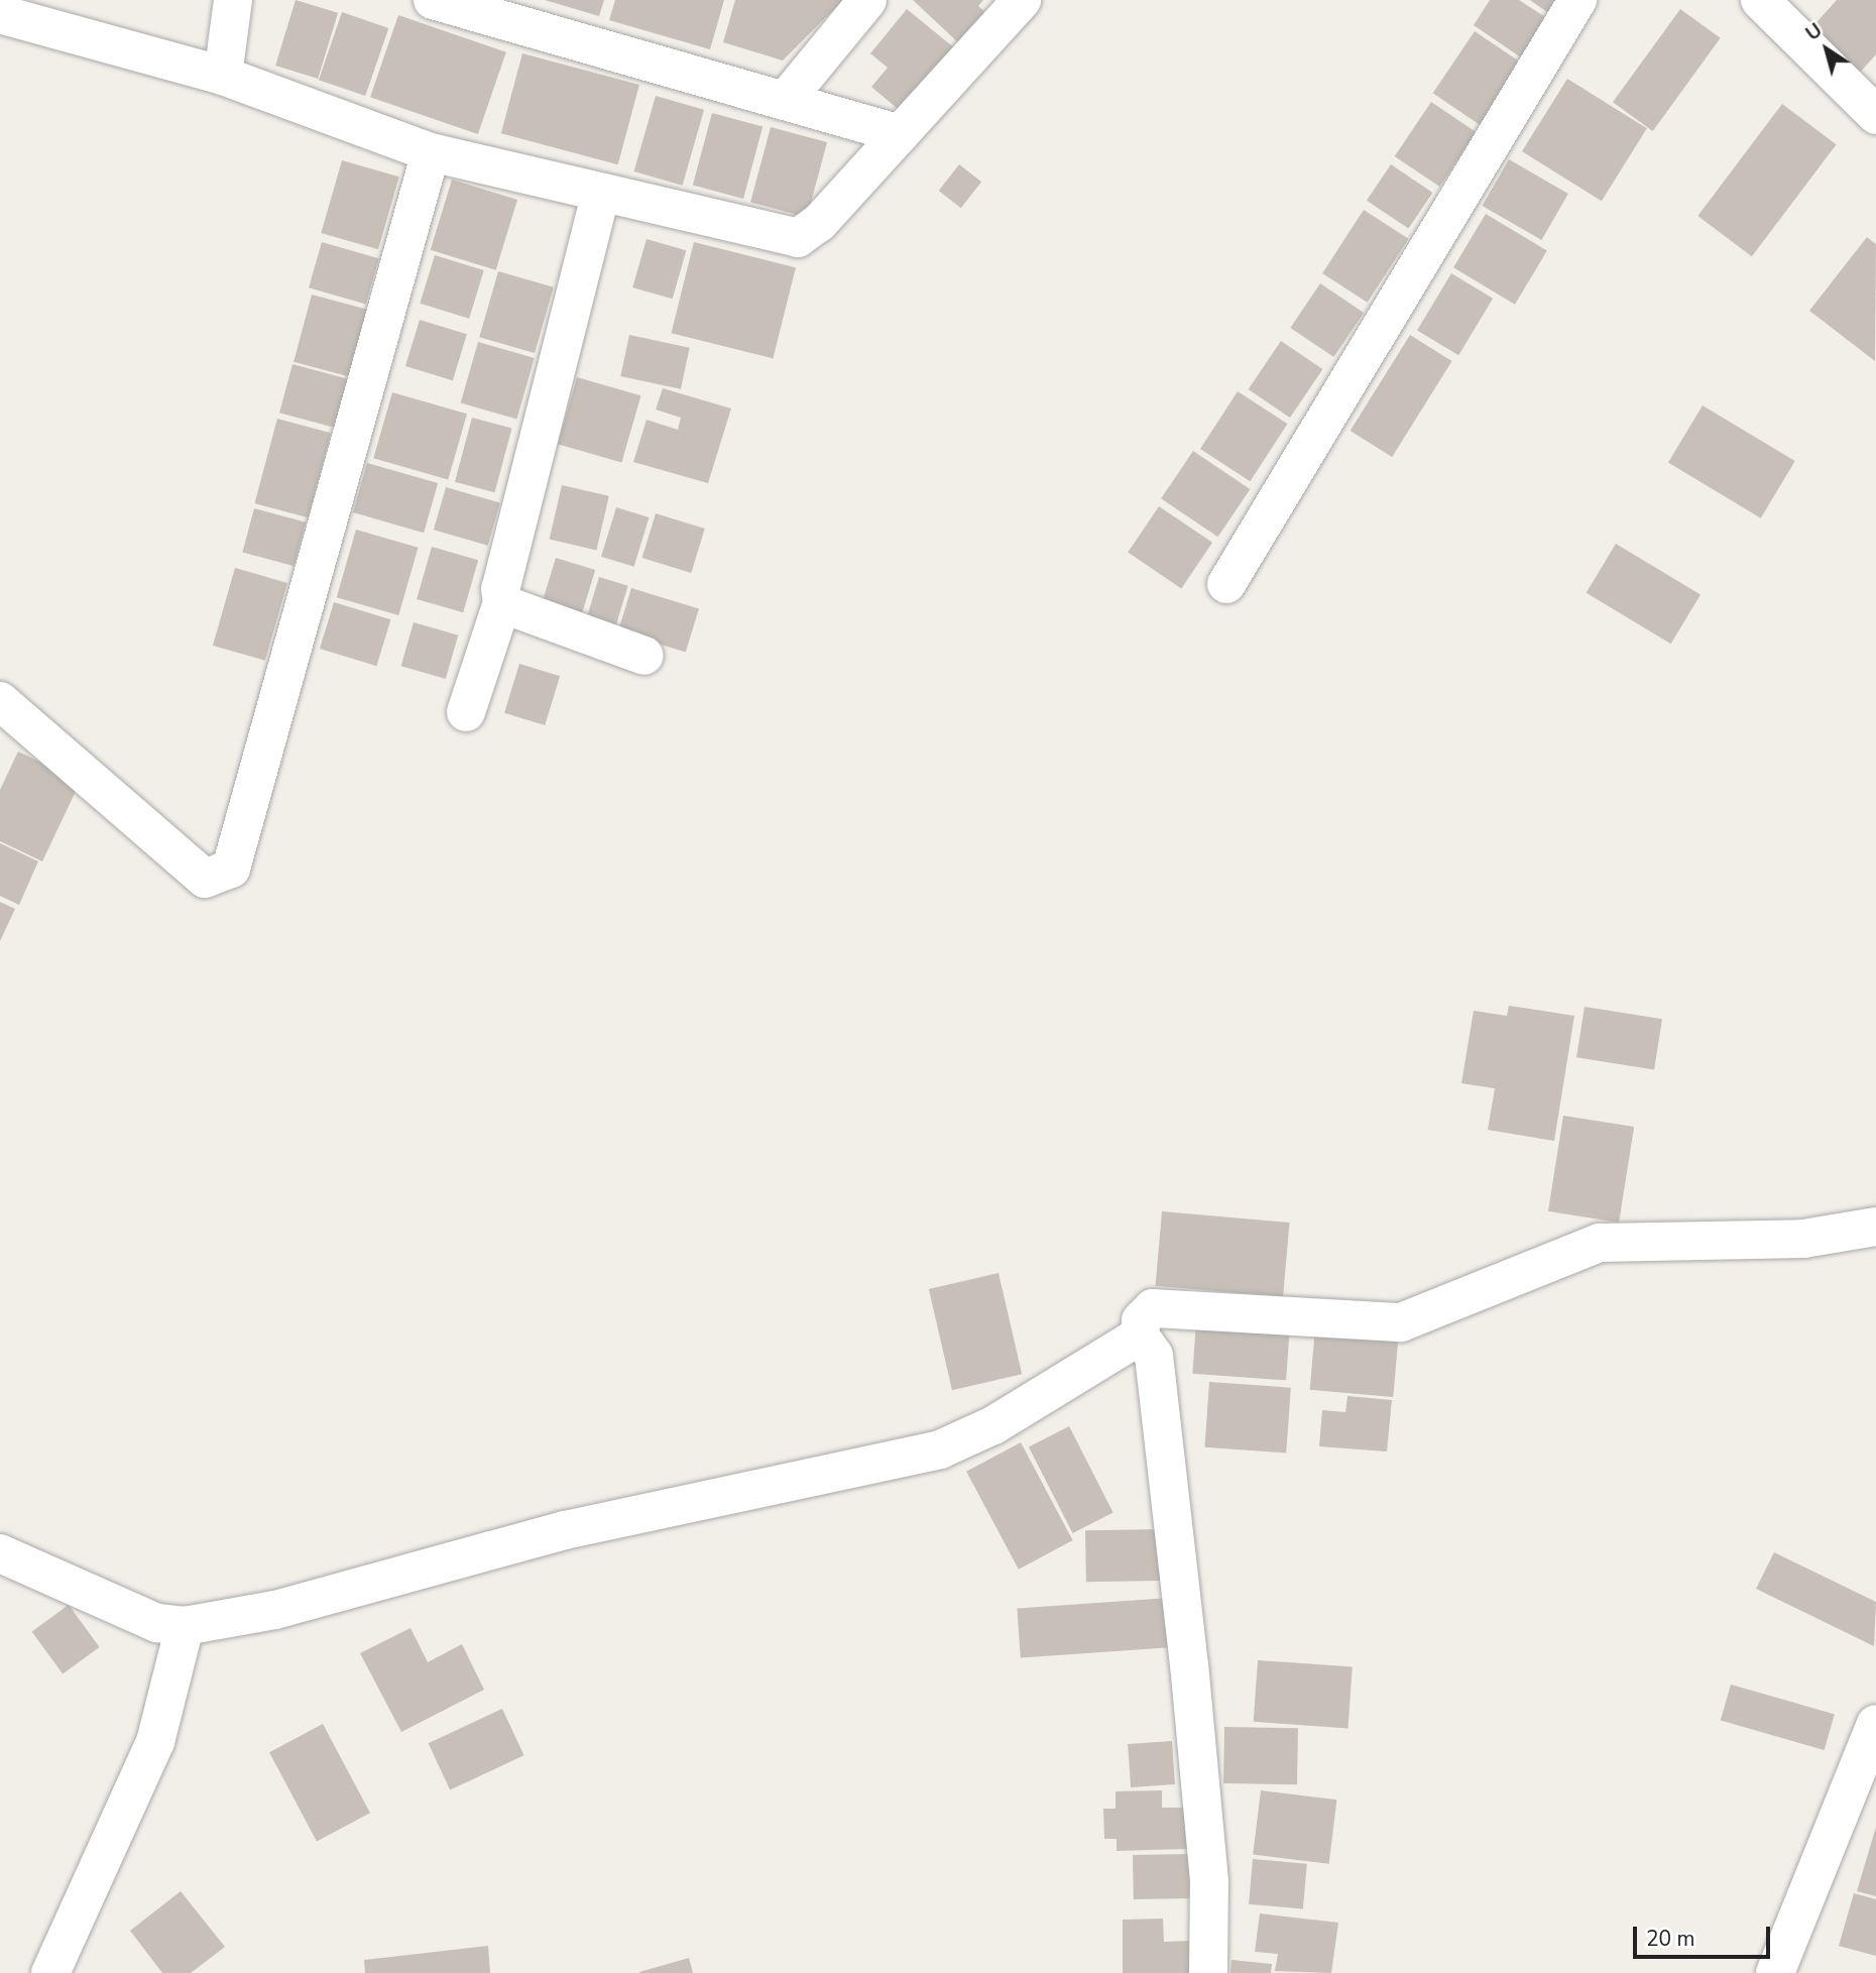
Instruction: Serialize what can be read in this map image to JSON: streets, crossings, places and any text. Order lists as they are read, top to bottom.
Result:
{
  "scale_bar": "20 m",
  "north": "top left"
}
